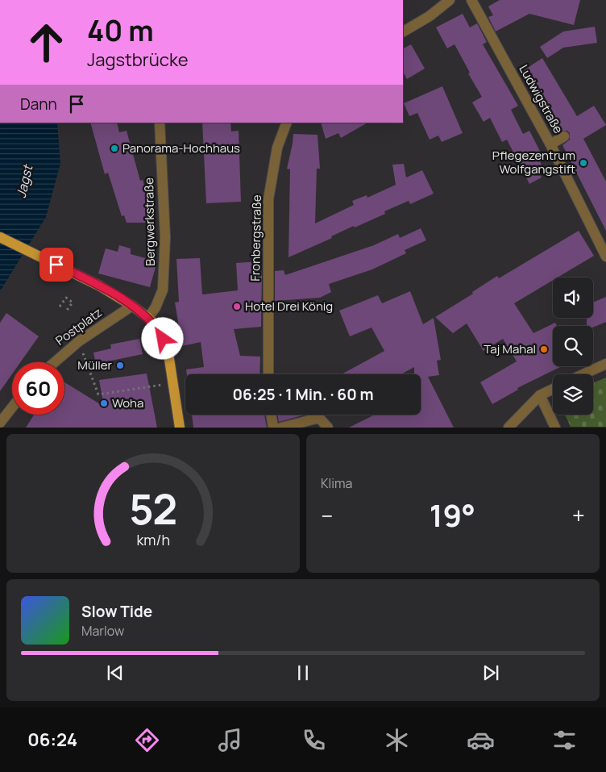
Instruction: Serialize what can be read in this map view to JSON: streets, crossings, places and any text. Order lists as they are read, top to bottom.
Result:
{
  "streets": {
    "street": [
      "Ludwigstraße",
      "Bergwerkstraße",
      "Fronbergstraße",
      "Postplatz"
    ]
  },
  "water": ["Jagst"],
  "places": [
    "Panorama-Hochhaus",
    "Pflegezentrum Wolfgangstift",
    "Hotel Drei König",
    "Taj Mahal",
    "Müller",
    "Woha"
  ],
  "page": {
    "turn": ["40 m", "Jagstbrücke"],
    "then": "Dann",
    "limit": "60",
    "trip": "06:25 · 1 Min. · 60 m",
    "tile": "Klima",
    "heat": ["−", "19°", "+"],
    "song": ["Slow Tide", "Marlow"],
    "tabs": "06:24",
    "gauge": ["52", "km/h"]
  }
}
